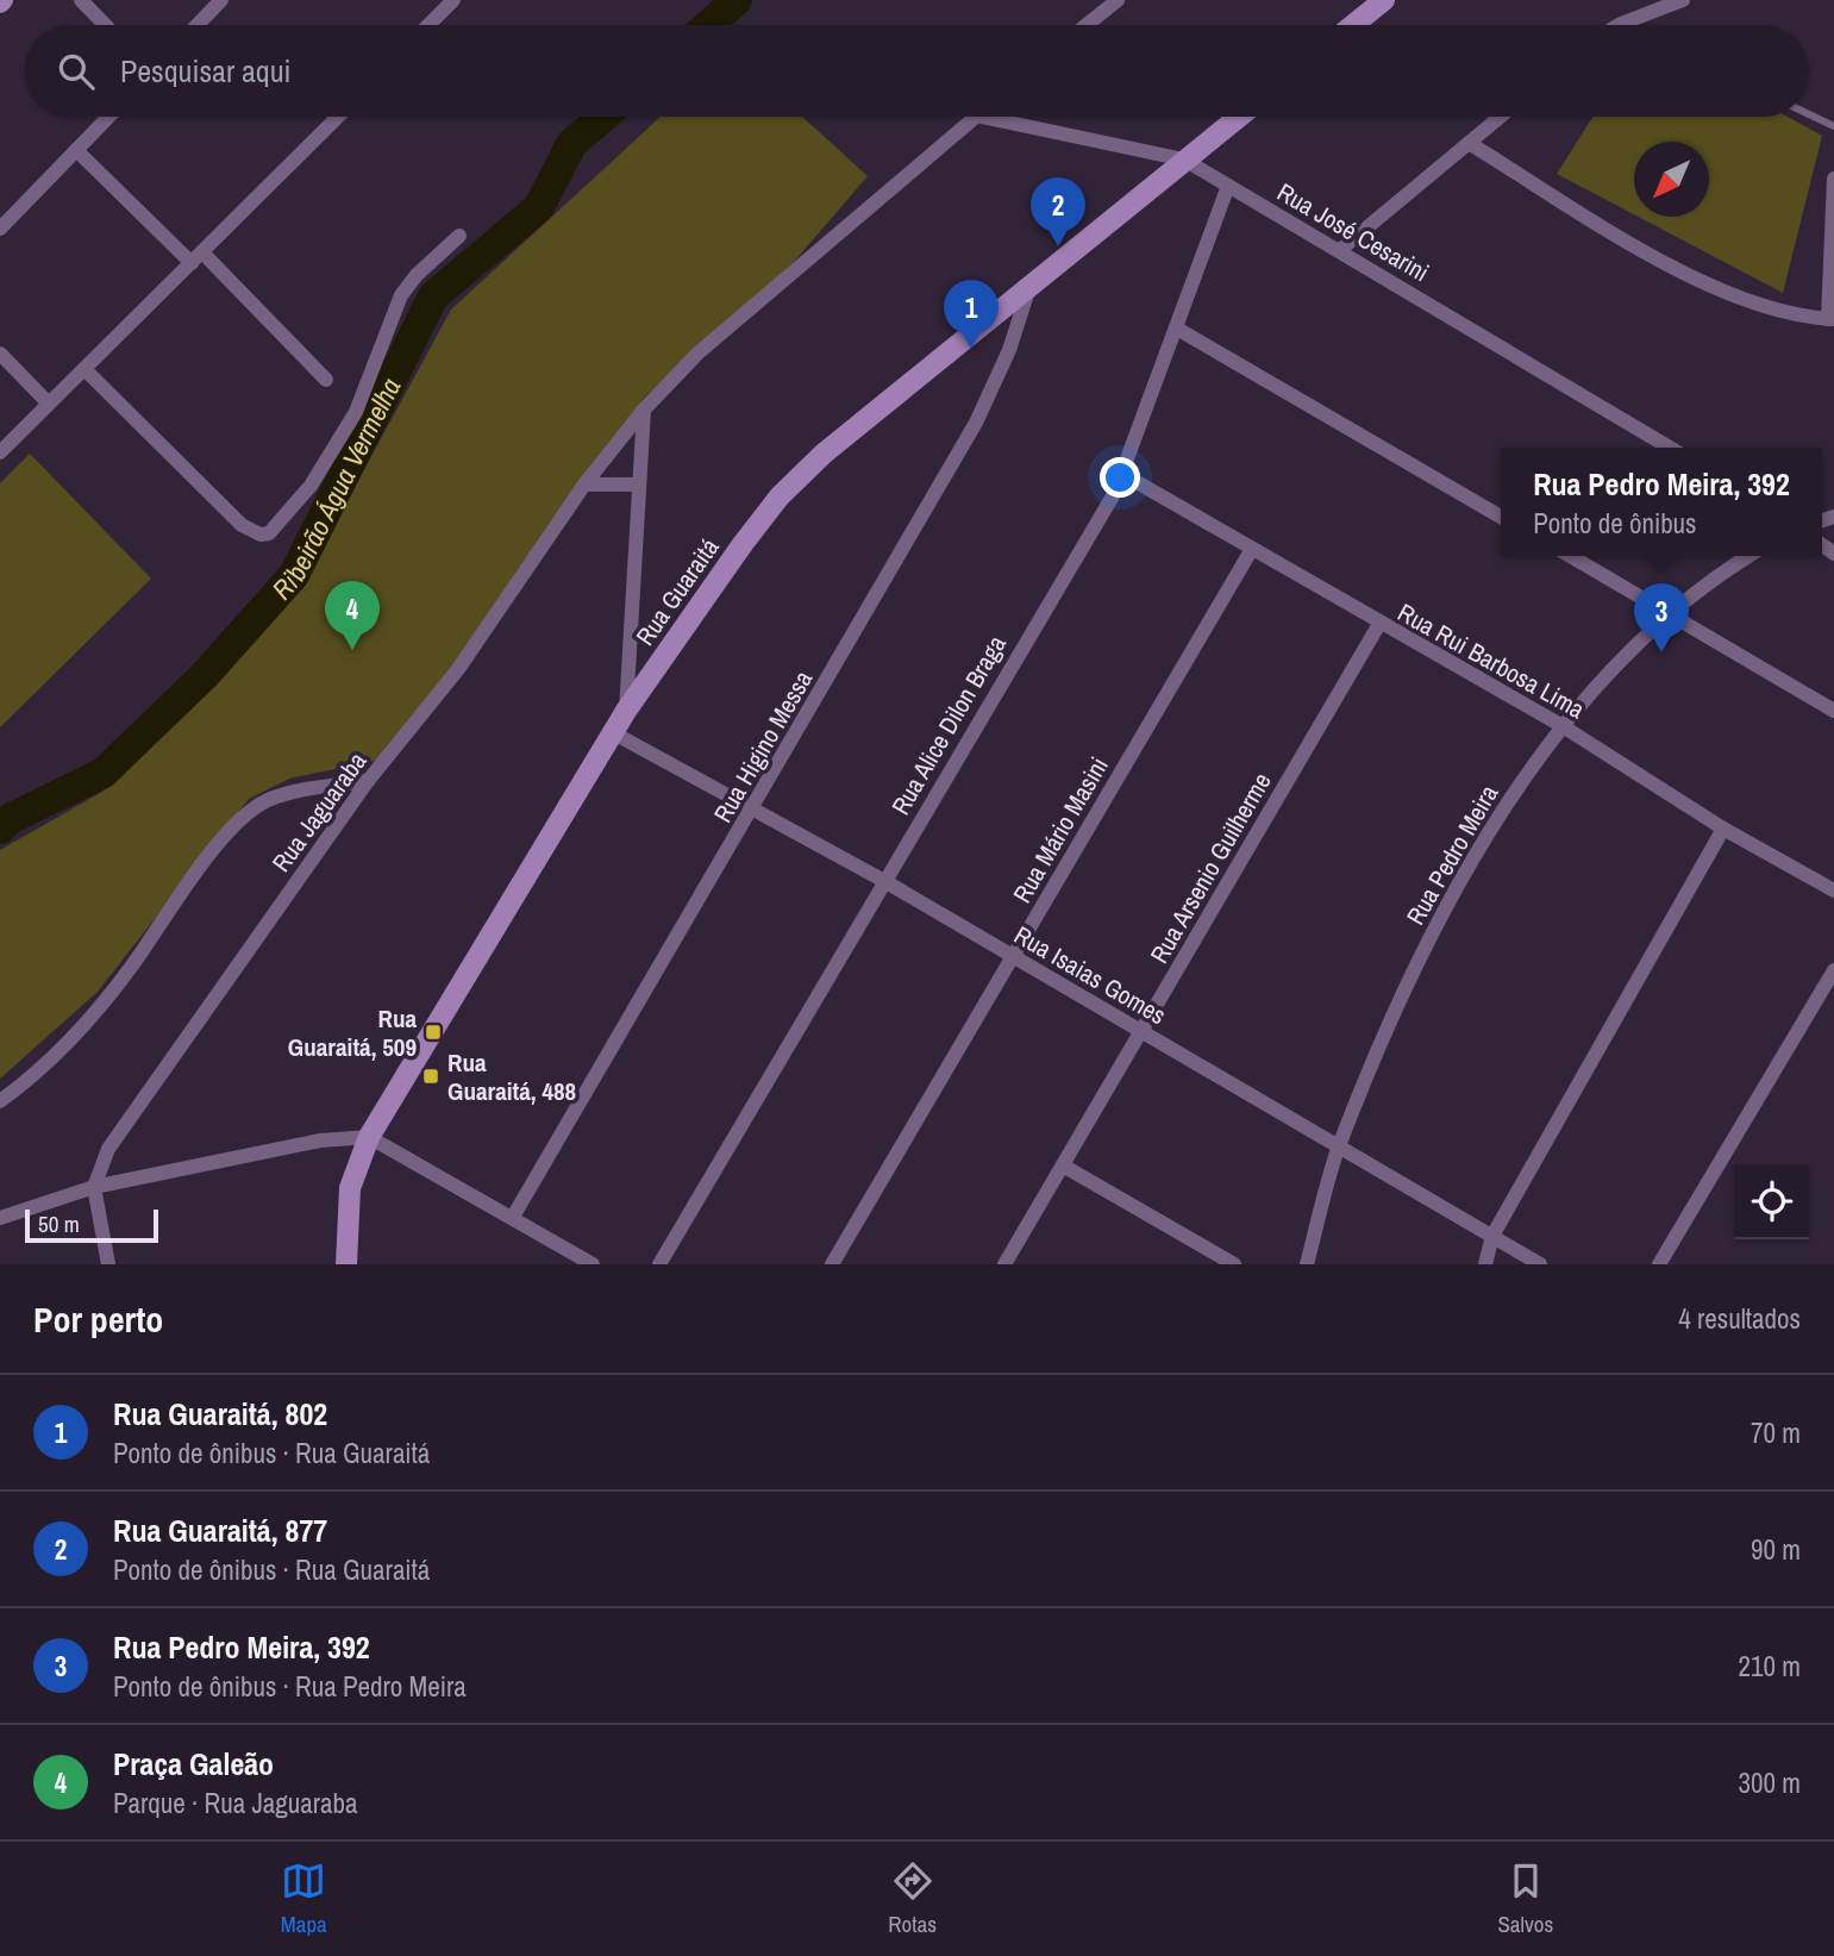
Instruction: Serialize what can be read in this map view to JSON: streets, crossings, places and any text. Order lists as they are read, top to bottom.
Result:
{
  "streets": {
    "street": [
      "Rua José Cesarini",
      "Rua Guaraitá",
      "Rua Rui Barbosa Lima",
      "Rua Alice Dilon Braga",
      "Rua Higino Messa",
      "Rua Jaguaraba",
      "Rua Mário Masini",
      "Rua Pedro Meira",
      "Rua Arsenio Guilherme",
      "Rua Isaias Gomes"
    ]
  },
  "crossings": [
    ["Rua José Cesarini", "Rua Guaraitá"],
    ["Rua José Cesarini", "Rua Alice Dilon Braga"],
    ["Rua Guaraitá", "Rua Higino Messa"],
    ["Rua Guaraitá", "Rua Isaias Gomes"],
    ["Rua Rui Barbosa Lima", "Rua Alice Dilon Braga"],
    ["Rua Rui Barbosa Lima", "Rua Mário Masini"],
    ["Rua Rui Barbosa Lima", "Rua Pedro Meira"],
    ["Rua Rui Barbosa Lima", "Rua Arsenio Guilherme"],
    ["Rua Alice Dilon Braga", "Rua Isaias Gomes"],
    ["Rua Higino Messa", "Rua Isaias Gomes"],
    ["Rua Mário Masini", "Rua Isaias Gomes"],
    ["Rua Pedro Meira", "Rua Isaias Gomes"],
    ["Rua Arsenio Guilherme", "Rua Isaias Gomes"]
  ],
  "water": ["Ribeirão Água Vermelha"],
  "places": {
    "transit": ["Rua Guaraitá, 509", "Rua Guaraitá, 488"]
  },
  "scale_bar": "50 m",
  "north": "bottom left",
  "page": {
    "search": "Pesquisar aqui",
    "pins": [
      "2",
      "1",
      "4",
      "3"
    ],
    "popup": ["Rua Pedro Meira, 392", "Ponto de ônibus"],
    "scale": "50 m",
    "heading": ["Por perto", "4 resultados"],
    "list": [
      {
        "mark": "1",
        "name": "Rua Guaraitá, 802",
        "note": "Ponto de ônibus · Rua Guaraitá",
        "value": "70 m"
      },
      {
        "mark": "2",
        "name": "Rua Guaraitá, 877",
        "note": "Ponto de ônibus · Rua Guaraitá",
        "value": "90 m"
      },
      {
        "mark": "3",
        "name": "Rua Pedro Meira, 392",
        "note": "Ponto de ônibus · Rua Pedro Meira",
        "value": "210 m"
      },
      {
        "mark": "4",
        "name": "Praça Galeão",
        "note": "Parque · Rua Jaguaraba",
        "value": "300 m"
      }
    ],
    "nav": ["Mapa", "Rotas", "Salvos"]
  }
}
